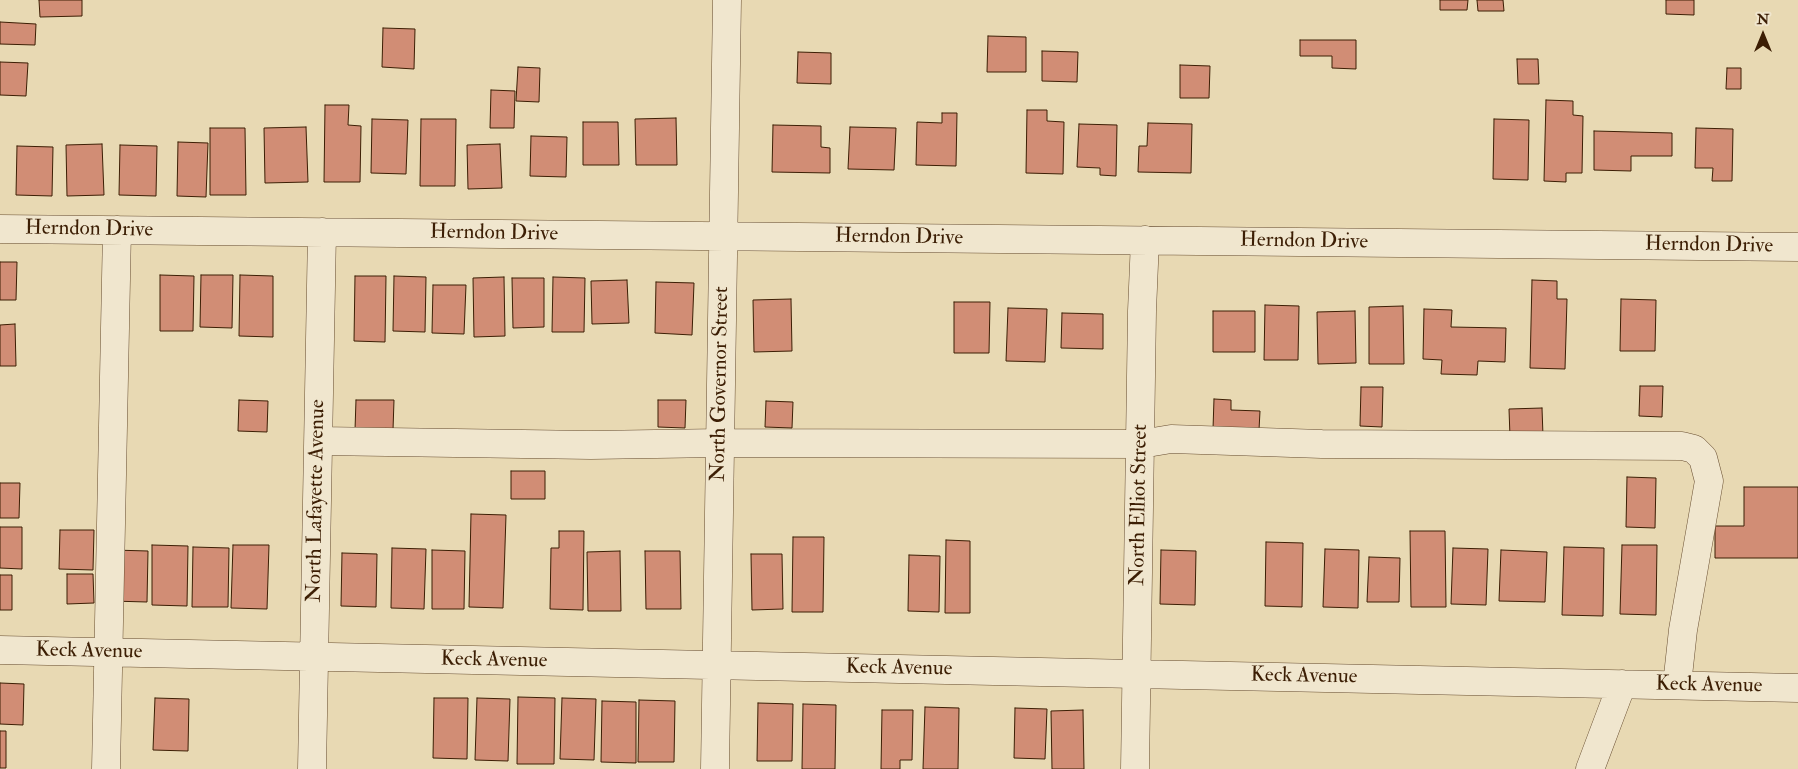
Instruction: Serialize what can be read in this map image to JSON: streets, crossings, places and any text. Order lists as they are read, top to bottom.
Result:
{
  "streets": {
    "street": [
      "Herndon Drive",
      "North Governor Street",
      "North Lafayette Avenue",
      "North Elliot Street",
      "Keck Avenue"
    ]
  },
  "crossings": [
    ["Herndon Drive", "North Governor Street"],
    ["Herndon Drive", "North Lafayette Avenue"],
    ["Herndon Drive", "North Elliot Street"],
    ["North Governor Street", "Keck Avenue"],
    ["North Lafayette Avenue", "Keck Avenue"],
    ["North Elliot Street", "Keck Avenue"]
  ],
  "north": "top"
}
